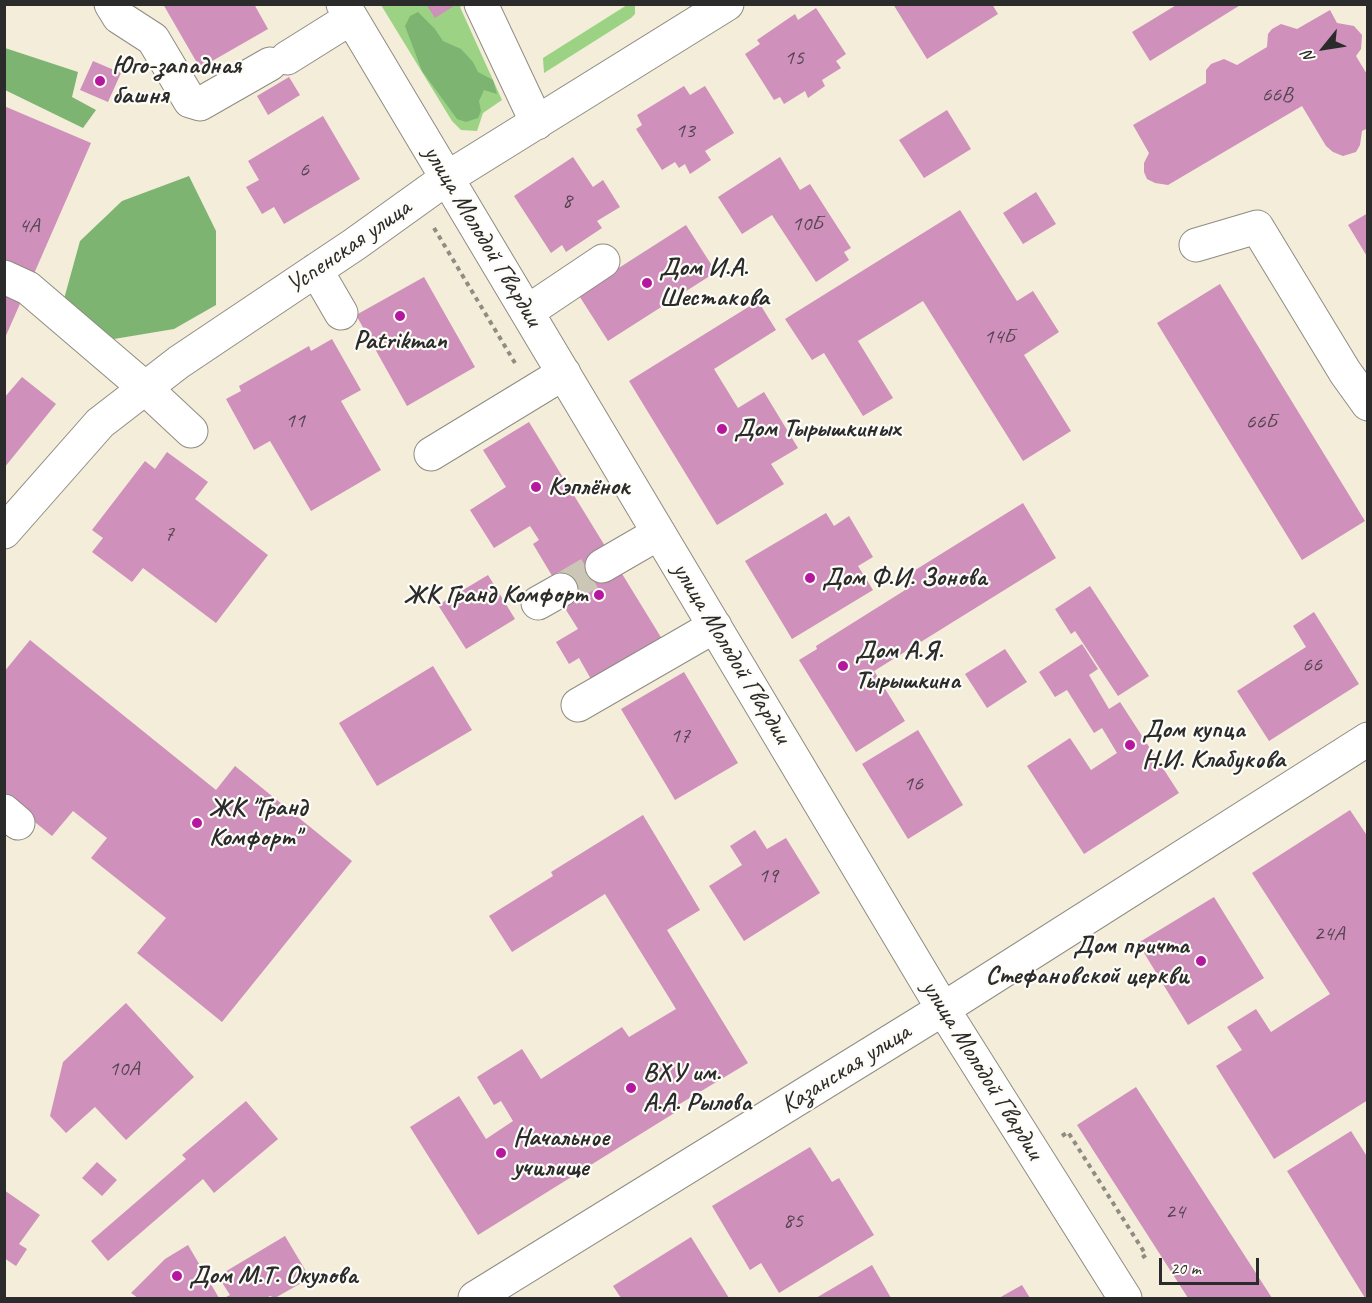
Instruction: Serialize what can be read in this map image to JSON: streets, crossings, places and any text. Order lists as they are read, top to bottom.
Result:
{
  "streets": {
    "street": ["улица Молодой Гвардии", "Успенская улица", "Казанская улица"]
  },
  "crossings": [
    ["улица Молодой Гвардии", "Успенская улица"],
    ["улица Молодой Гвардии", "Казанская улица"]
  ],
  "places": [
    "Юго-западная башня",
    "Дом И.А. Шестакова",
    "Patrikman",
    "Дом Тырышкиных",
    "Кэплёнок",
    "Дом Ф.И. Зонова",
    "ЖК Гранд Комфорт",
    "Дом А.Я. Тырышкина",
    "Дом купца Н.И. Клабукова",
    "ЖК \"Гранд Комфорт\"",
    "Дом причта Стефановской церкви",
    "ВХУ им. А.А. Рылова",
    "Начальное училище",
    "Дом М.Т. Окулова"
  ],
  "house_numbers": [
    "15",
    "66В",
    "13",
    "6",
    "8",
    "10Б",
    "4А",
    "14Б",
    "11",
    "66Б",
    "7",
    "66",
    "17",
    "16",
    "19",
    "24А",
    "10А",
    "24",
    "85"
  ],
  "scale_bar": "20 m",
  "north": "bottom left"
}
